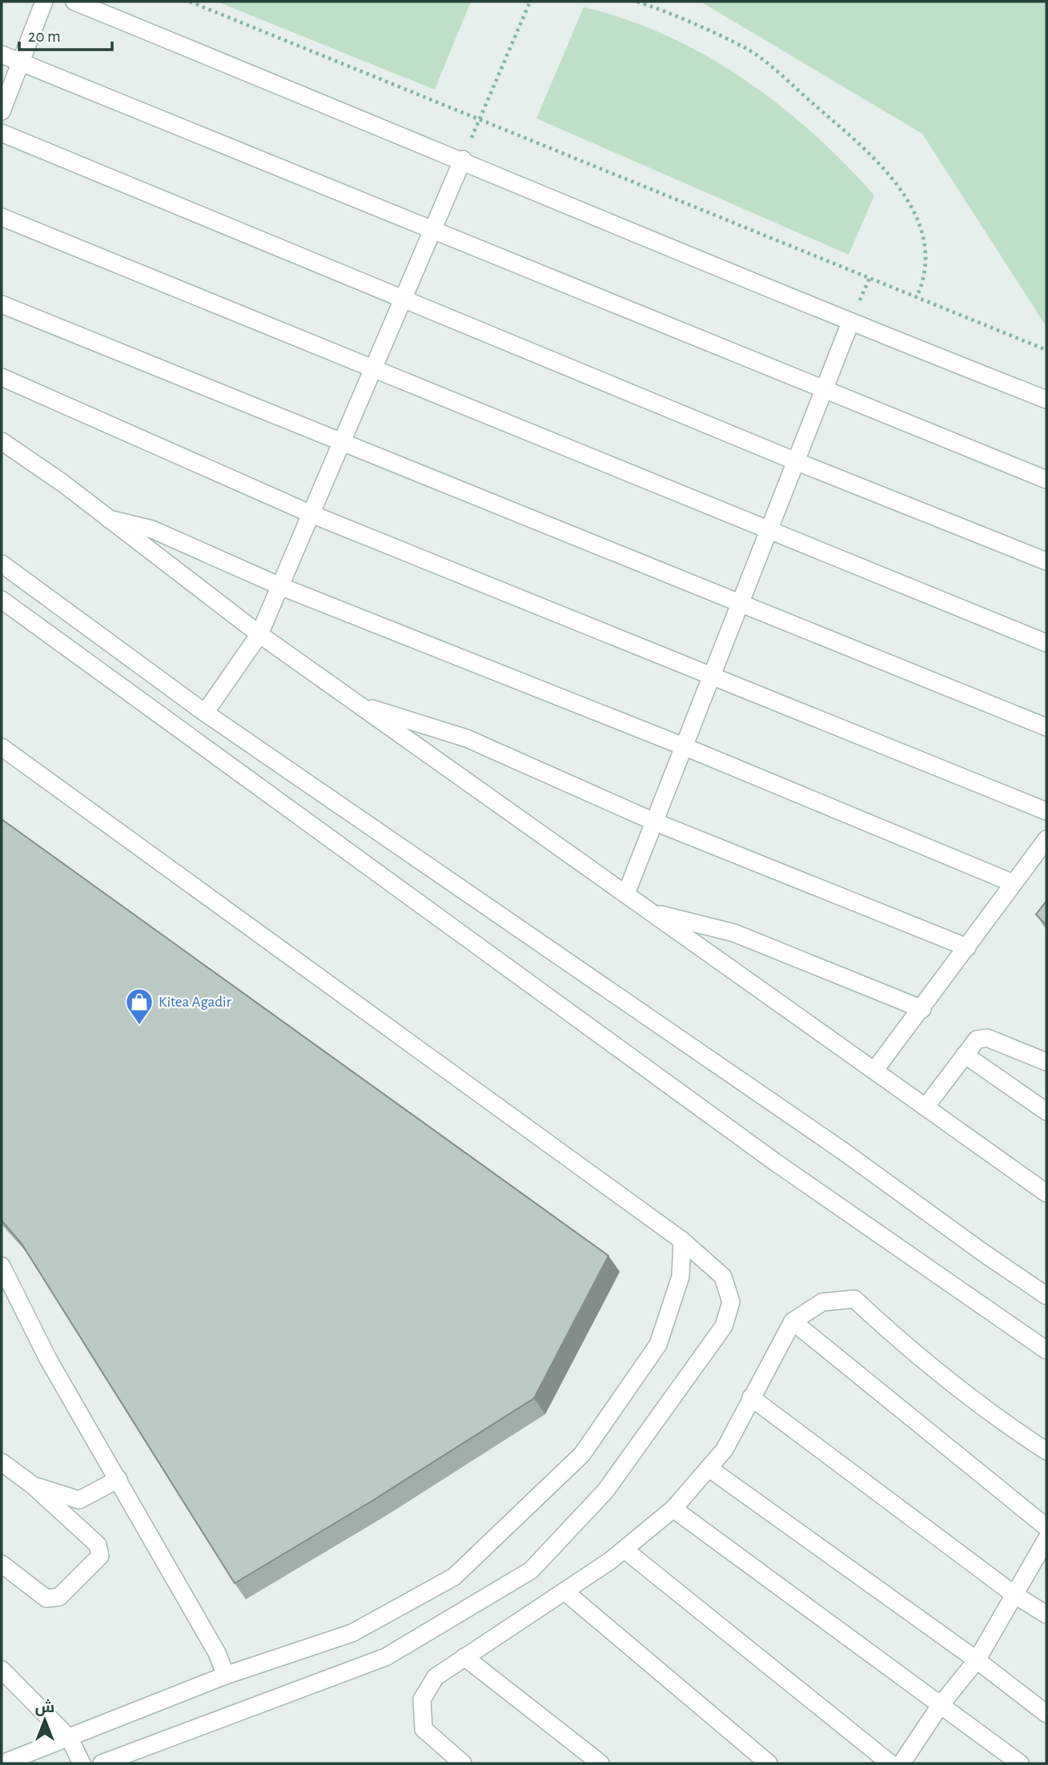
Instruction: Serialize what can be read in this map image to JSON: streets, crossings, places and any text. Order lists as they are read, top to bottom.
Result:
{
  "places": {
    "shop": ["Kitea Agadir"]
  },
  "scale_bar": "20 m",
  "north": "top"
}
